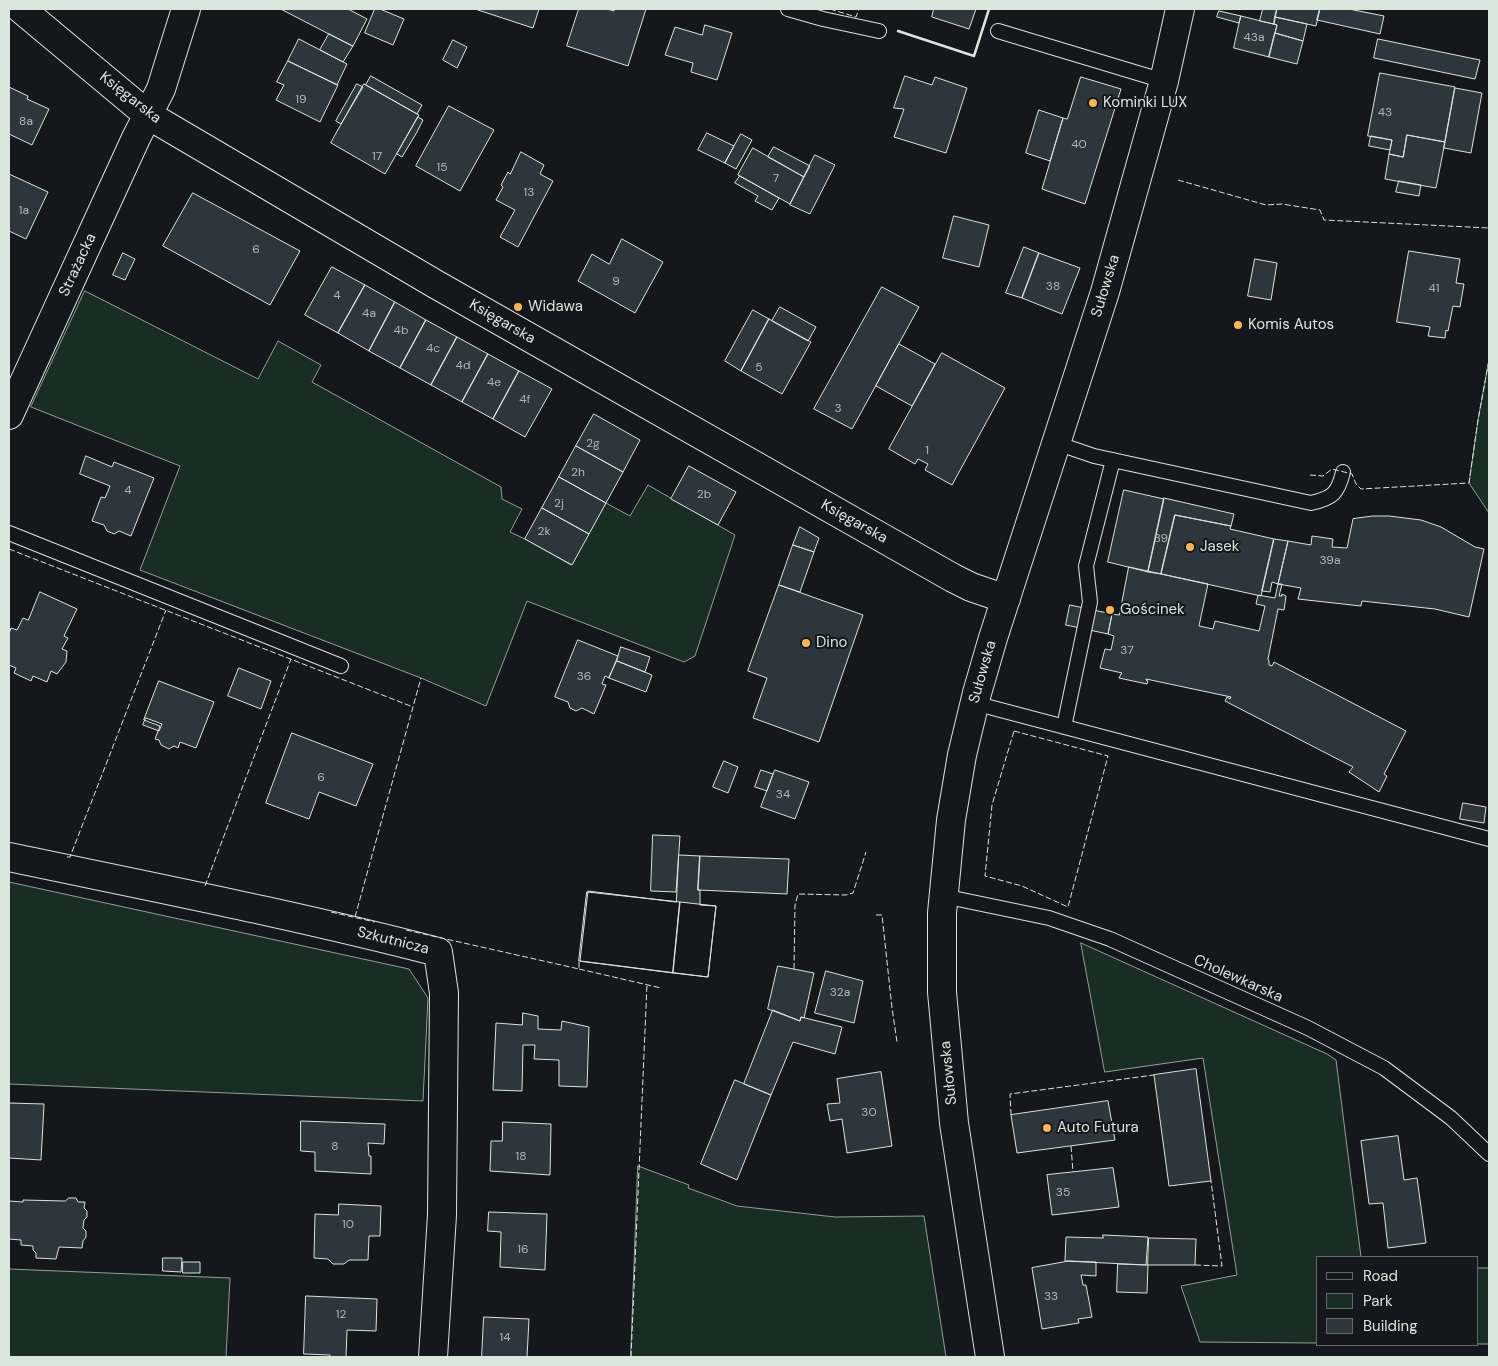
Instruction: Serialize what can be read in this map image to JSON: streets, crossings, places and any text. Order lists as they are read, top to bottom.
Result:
{
  "streets": {
    "street": [
      "Księgarska",
      "Strażacka",
      "Sułowska",
      "Szkutnicza"
    ],
    "lane": ["Cholewkarska"]
  },
  "crossings": [
    ["Księgarska", "Strażacka"],
    ["Księgarska", "Sułowska"],
    ["Sułowska", "Cholewkarska"]
  ],
  "places": [
    "Kominki LUX",
    "Widawa",
    "Komis Autos",
    "Jasek",
    "Gościnek",
    "Dino",
    "Auto Futura"
  ],
  "house_numbers": [
    "43a",
    "19",
    "43",
    "8a",
    "40",
    "17",
    "15",
    "7",
    "13",
    "1a",
    "6",
    "9",
    "38",
    "41",
    "4",
    "4a",
    "4b",
    "4c",
    "4d",
    "5",
    "4e",
    "4f",
    "3",
    "2g",
    "1",
    "2h",
    "4",
    "2b",
    "2j",
    "2k",
    "39",
    "39a",
    "37",
    "36",
    "6",
    "34",
    "32a",
    "30",
    "8",
    "18",
    "35",
    "10",
    "16",
    "33",
    "12",
    "14"
  ],
  "legend": ["Road", "Park", "Building"]
}
